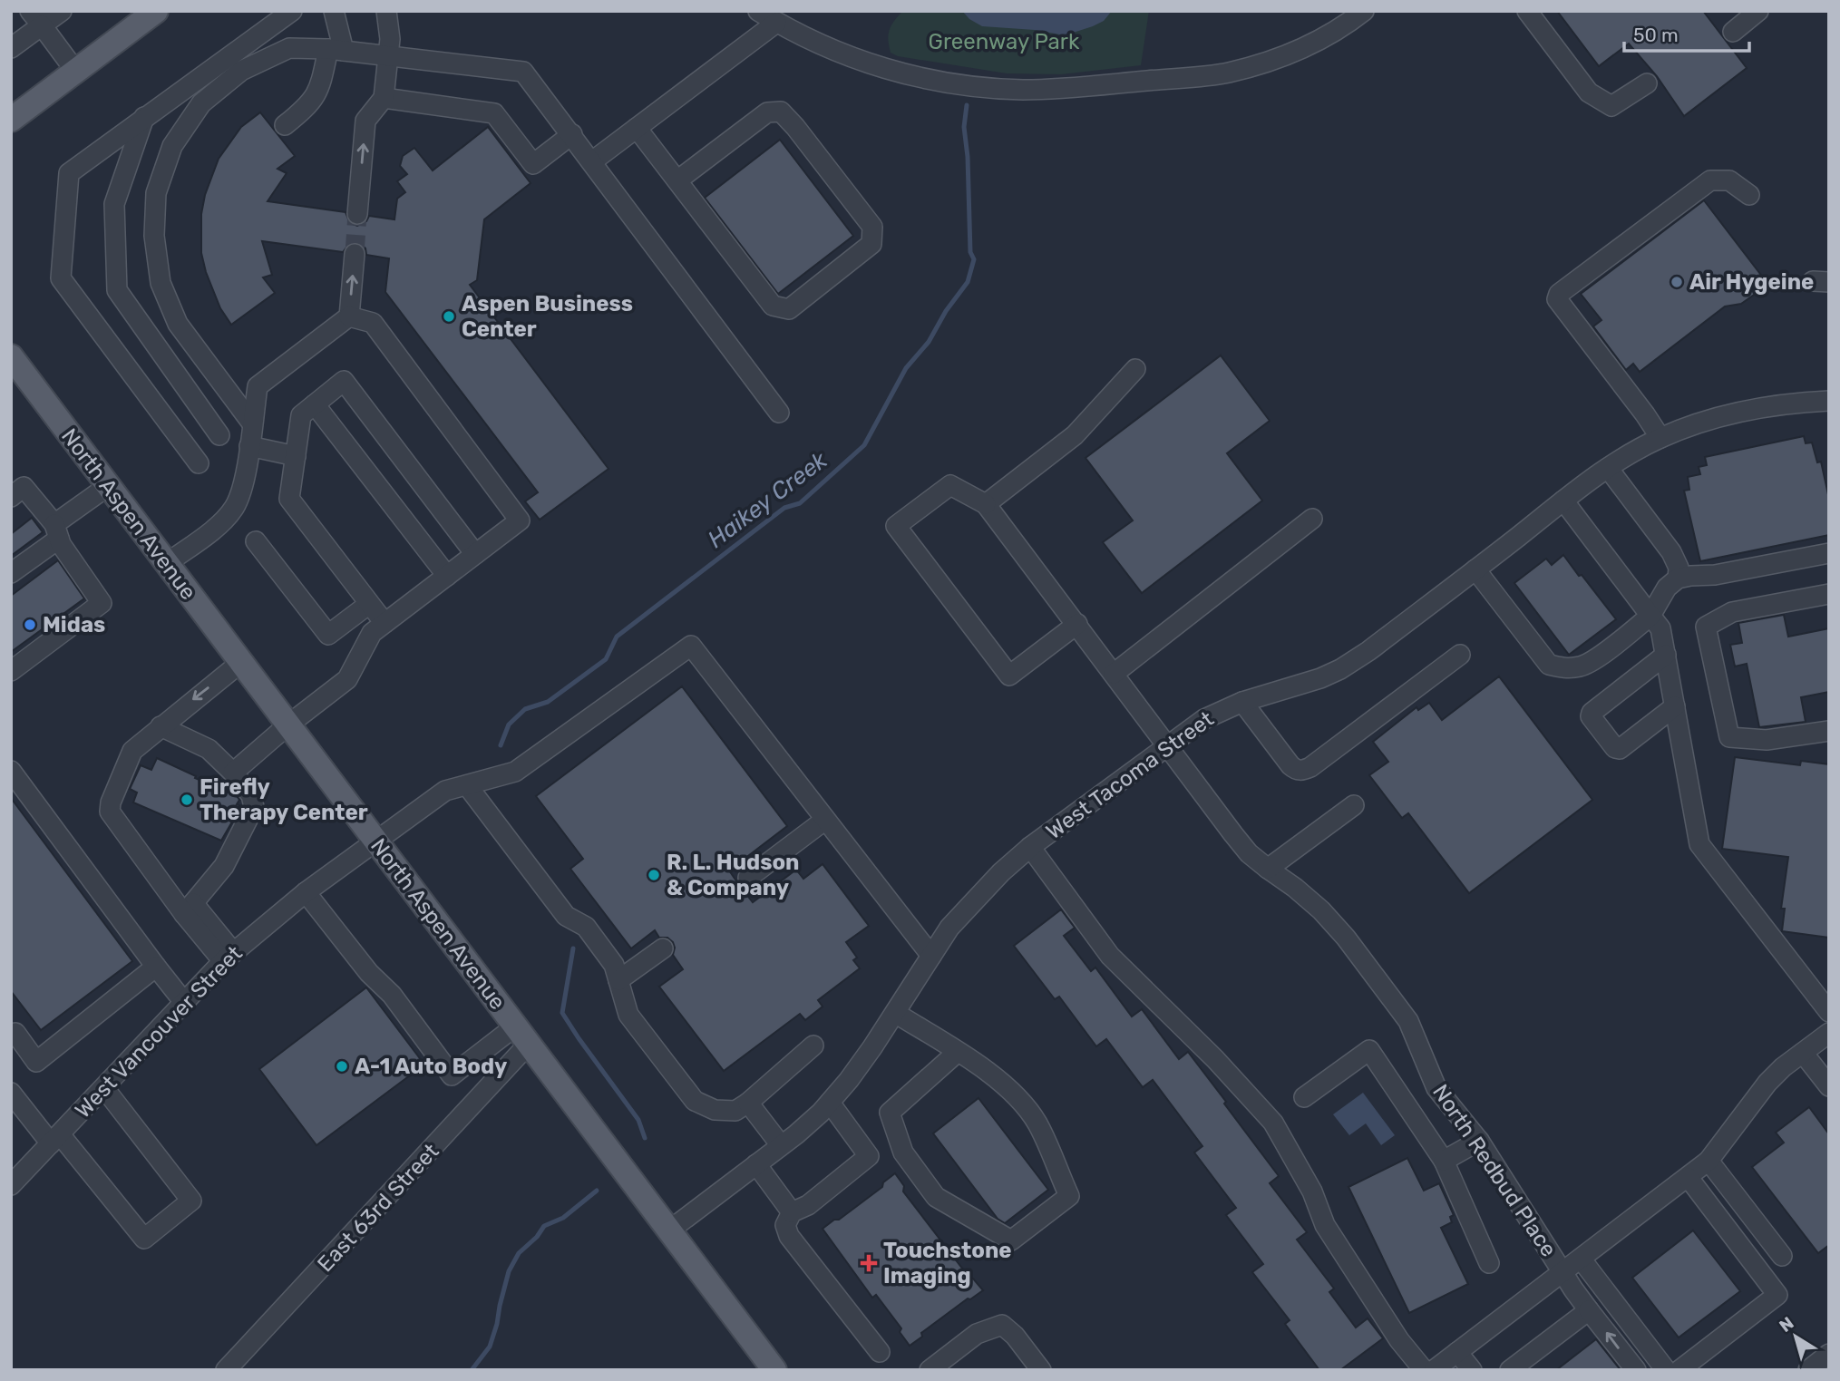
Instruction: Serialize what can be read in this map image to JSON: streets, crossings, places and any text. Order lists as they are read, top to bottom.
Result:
{
  "streets": {
    "main road": ["North Aspen Avenue"],
    "street": [
      "West Tacoma Street",
      "West Vancouver Street",
      "North Redbud Place",
      "East 63rd Street"
    ]
  },
  "crossings": [
    ["North Aspen Avenue", "West Tacoma Street"],
    ["North Aspen Avenue", "West Vancouver Street"],
    ["North Aspen Avenue", "East 63rd Street"],
    ["West Tacoma Street", "North Redbud Place"]
  ],
  "water": ["Haikey Creek"],
  "parks": ["Greenway Park"],
  "places": {
    "other": [
      "Air Hygeine",
      "Aspen Business Center",
      "Midas",
      "Firefly Therapy Center",
      "R. L. Hudson & Company",
      "A-1 Auto Body"
    ],
    "health": ["Touchstone Imaging"]
  },
  "scale_bar": "50 m",
  "north": "top left"
}
